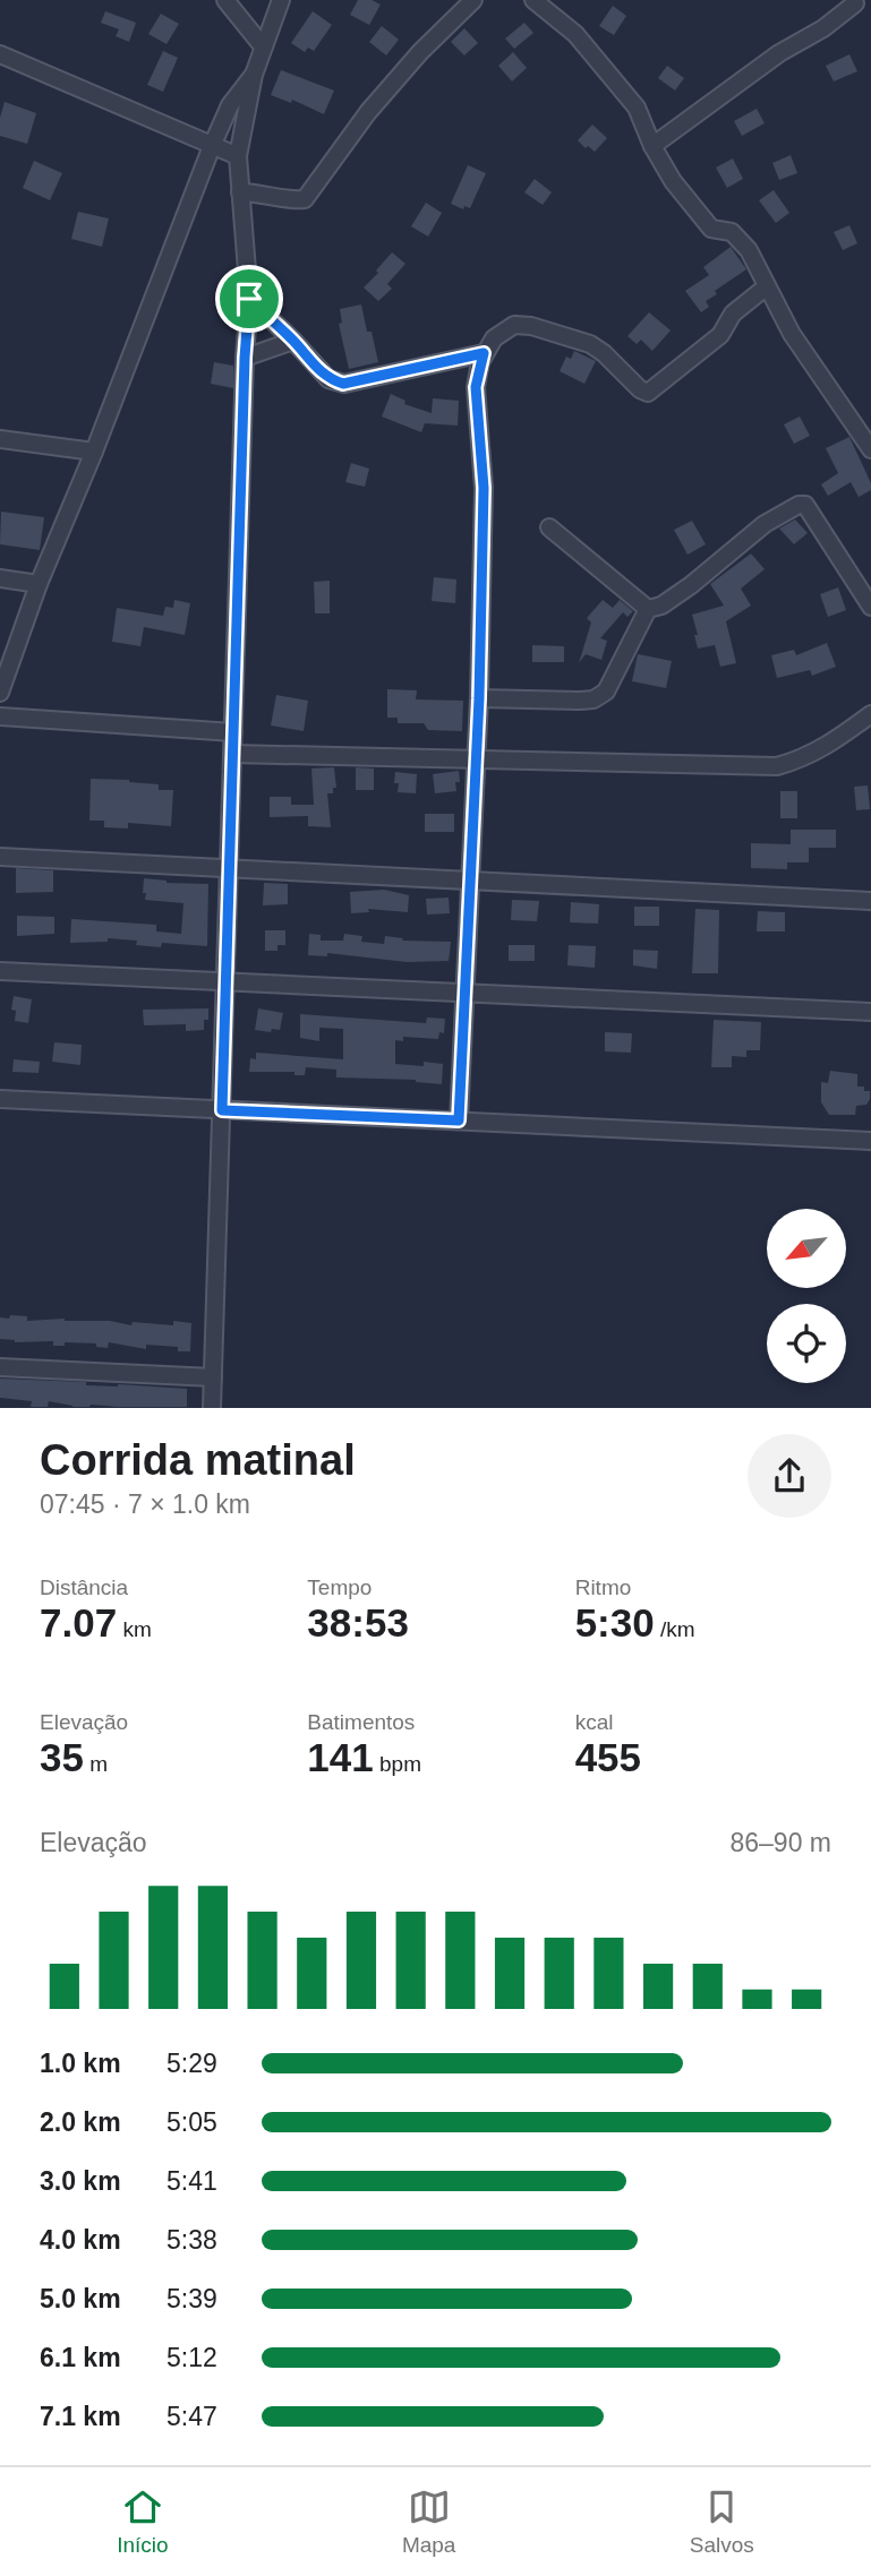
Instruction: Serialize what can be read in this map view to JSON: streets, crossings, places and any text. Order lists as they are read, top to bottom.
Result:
{
  "north": "bottom left",
  "page": {
    "heading": ["Corrida matinal", "07:45 · 7 × 1.0 km"],
    "stats": [
      ["Distância", "7.07 km"],
      ["Tempo", "38:53"],
      ["Ritmo", "5:30 /km"],
      ["Elevação", "35 m"],
      ["Batimentos", "141 bpm"],
      ["kcal", "455"]
    ],
    "chart": ["Elevação", "86–90 m"],
    "list": [
      {
        "name": "1.0 km",
        "note": "5:29"
      },
      {
        "name": "2.0 km",
        "note": "5:05"
      },
      {
        "name": "3.0 km",
        "note": "5:41"
      },
      {
        "name": "4.0 km",
        "note": "5:38"
      },
      {
        "name": "5.0 km",
        "note": "5:39"
      },
      {
        "name": "6.1 km",
        "note": "5:12"
      },
      {
        "name": "7.1 km",
        "note": "5:47"
      }
    ],
    "tabs": ["Início", "Mapa", "Salvos"]
  }
}
